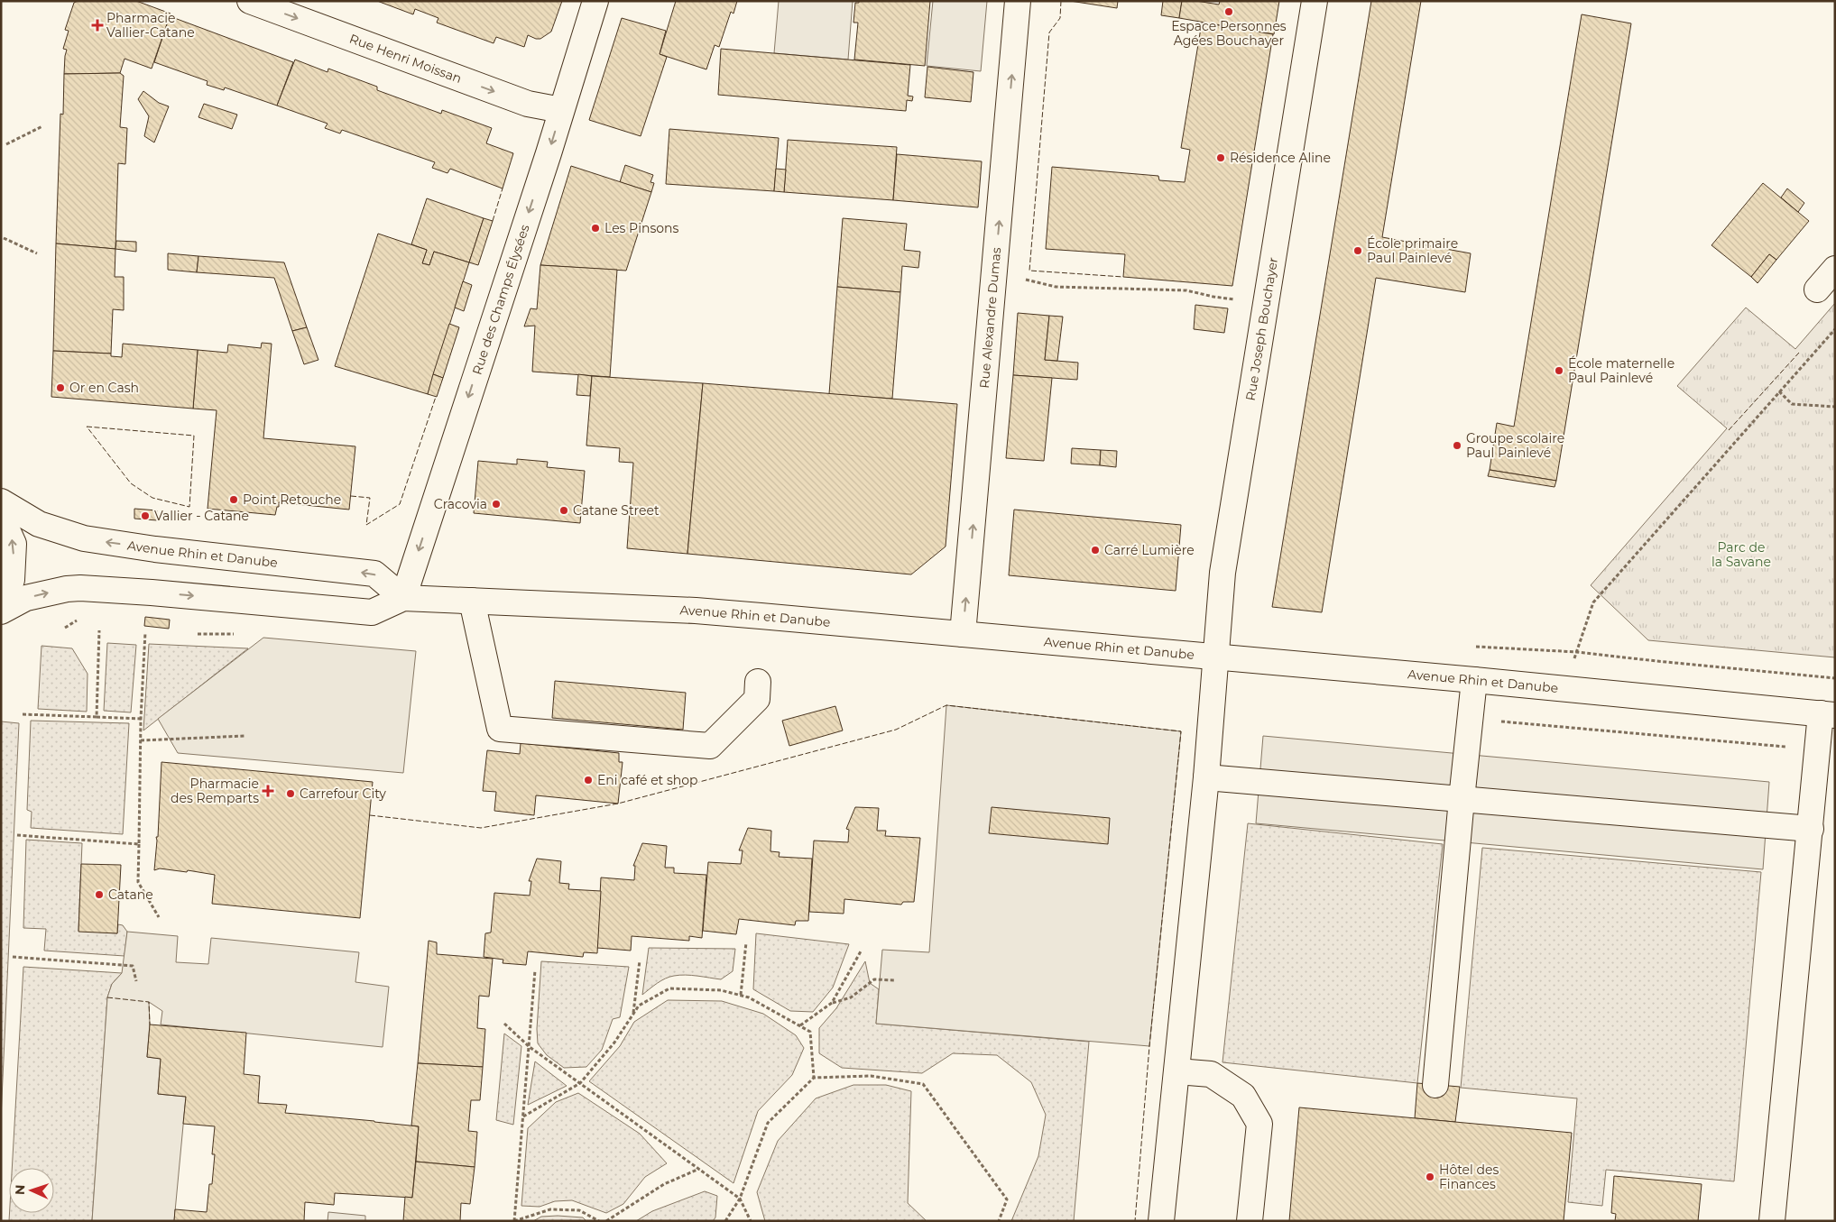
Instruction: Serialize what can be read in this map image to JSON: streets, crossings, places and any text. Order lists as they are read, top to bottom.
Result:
{
  "streets": {
    "street": [
      "Rue Henri Moissan",
      "Rue des Champs Élysées",
      "Rue Alexandre Dumas",
      "Rue Joseph Bouchayer",
      "Avenue Rhin et Danube"
    ]
  },
  "crossings": [
    ["Rue Henri Moissan", "Rue des Champs Élysées"],
    ["Rue des Champs Élysées", "Avenue Rhin et Danube"],
    ["Rue Alexandre Dumas", "Avenue Rhin et Danube"],
    ["Rue Joseph Bouchayer", "Avenue Rhin et Danube"]
  ],
  "one_way": ["Rue Henri Moissan", "Rue des Champs Élysées", "Rue Alexandre Dumas"],
  "parks": ["Parc de la Savane"],
  "places": {
    "other": [
      "Espace Personnes Agées Bouchayer",
      "Résidence Aline",
      "Les Pinsons",
      "École primaire Paul Painlevé",
      "École maternelle Paul Painlevé",
      "Or en Cash",
      "Groupe scolaire Paul Painlevé",
      "Point Retouche",
      "Cracovia",
      "Catane Street",
      "Vallier - Catane",
      "Carré Lumière",
      "Eni café et shop",
      "Carrefour City",
      "Catane",
      "Hôtel des Finances"
    ],
    "health": ["Pharmacie Vallier-Catane", "Pharmacie des Remparts"]
  },
  "north": "left"
}
